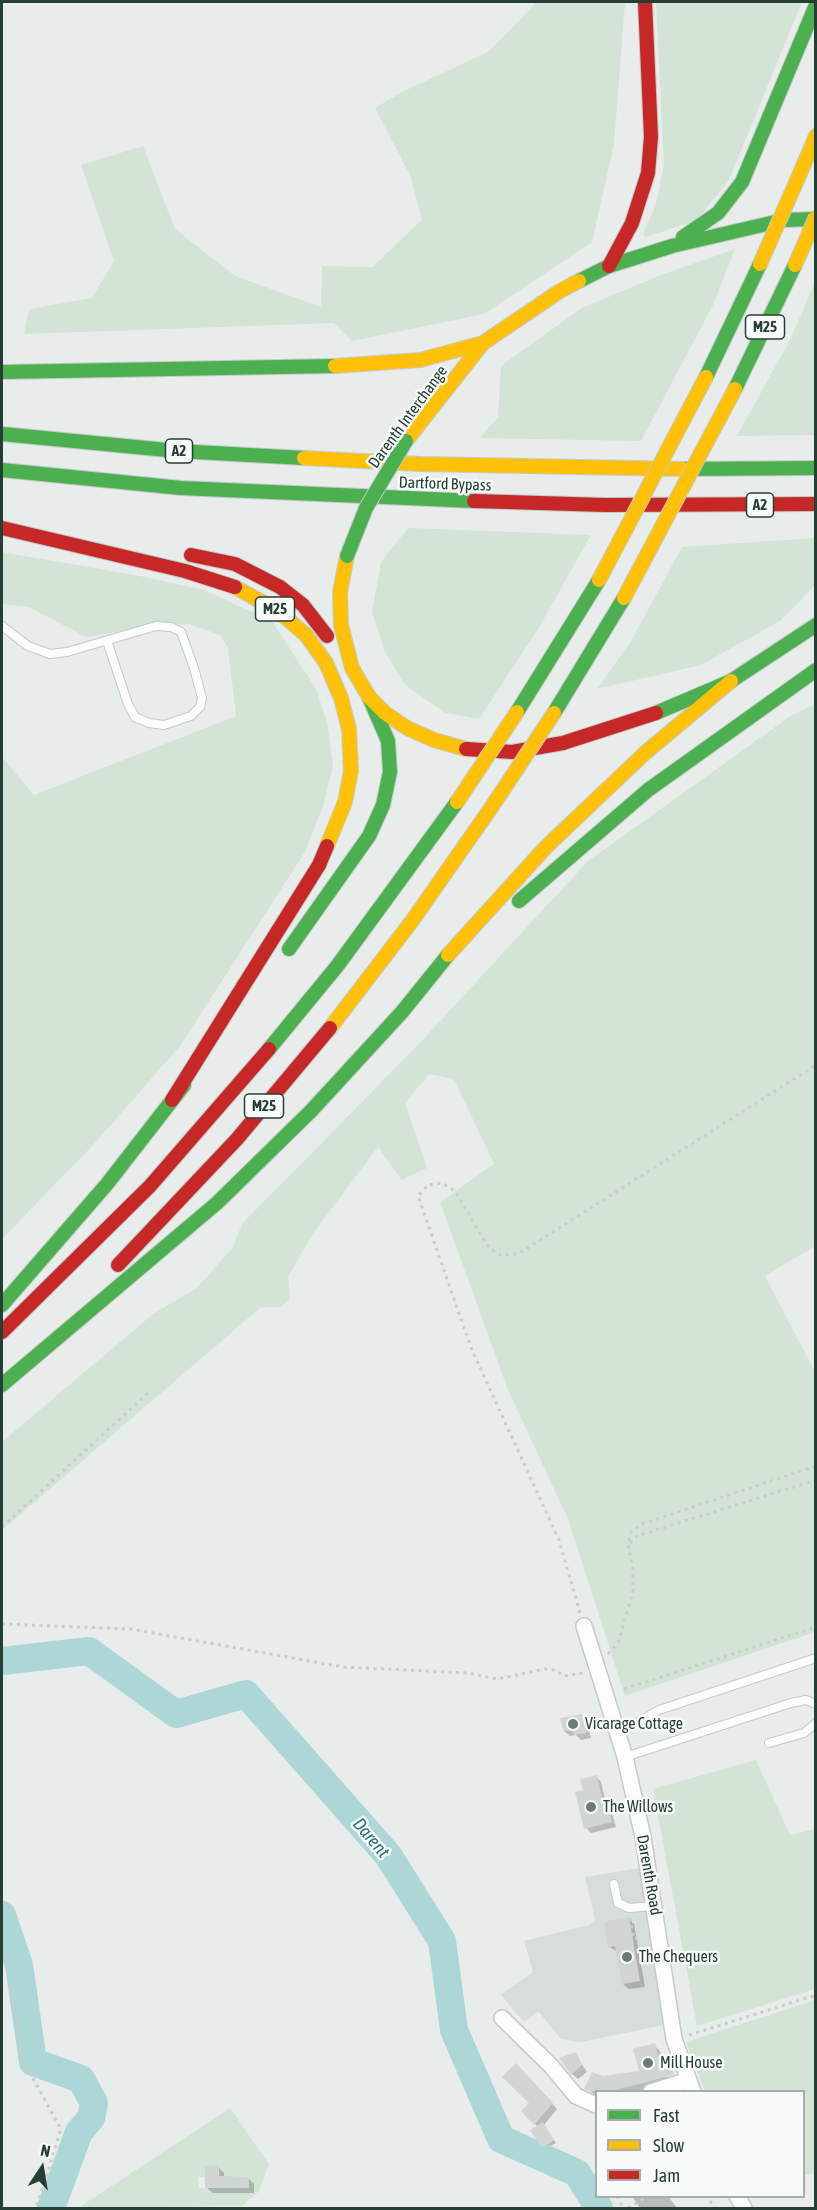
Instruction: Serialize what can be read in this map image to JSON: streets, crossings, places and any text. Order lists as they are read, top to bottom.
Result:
{
  "streets": {
    "highway": [
      "M25",
      "Darenth Interchange",
      "A2",
      "Dartford Bypass"
    ],
    "street": ["Darenth Road"]
  },
  "crossings": [
    ["M25", "Darenth Interchange"]
  ],
  "water": ["Darent"],
  "places": [
    "Vicarage Cottage",
    "The Willows",
    "The Chequers",
    "Mill House"
  ],
  "legend": ["Fast", "Slow", "Jam"],
  "north": "top"
}
